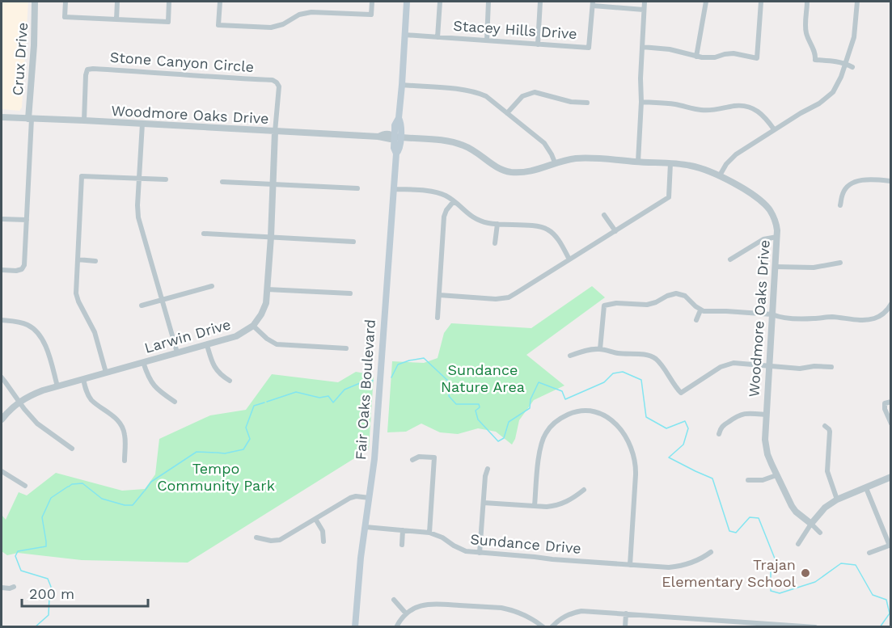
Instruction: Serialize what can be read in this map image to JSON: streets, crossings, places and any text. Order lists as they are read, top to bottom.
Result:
{
  "streets": {
    "main road": ["Fair Oaks Boulevard"],
    "street": [
      "Stacey Hills Drive",
      "Crux Drive",
      "Stone Canyon Circle",
      "Woodmore Oaks Drive",
      "Larwin Drive",
      "Sundance Drive"
    ]
  },
  "crossings": [
    ["Stacey Hills Drive", "Fair Oaks Boulevard"],
    ["Crux Drive", "Woodmore Oaks Drive"],
    ["Stone Canyon Circle", "Woodmore Oaks Drive"],
    ["Stone Canyon Circle", "Larwin Drive"],
    ["Woodmore Oaks Drive", "Larwin Drive"],
    ["Woodmore Oaks Drive", "Fair Oaks Boulevard"],
    ["Fair Oaks Boulevard", "Sundance Drive"]
  ],
  "parks": ["Sundance Nature Area", "Tempo Community Park"],
  "places": ["Trajan Elementary School"],
  "scale_bar": "200 m"
}
